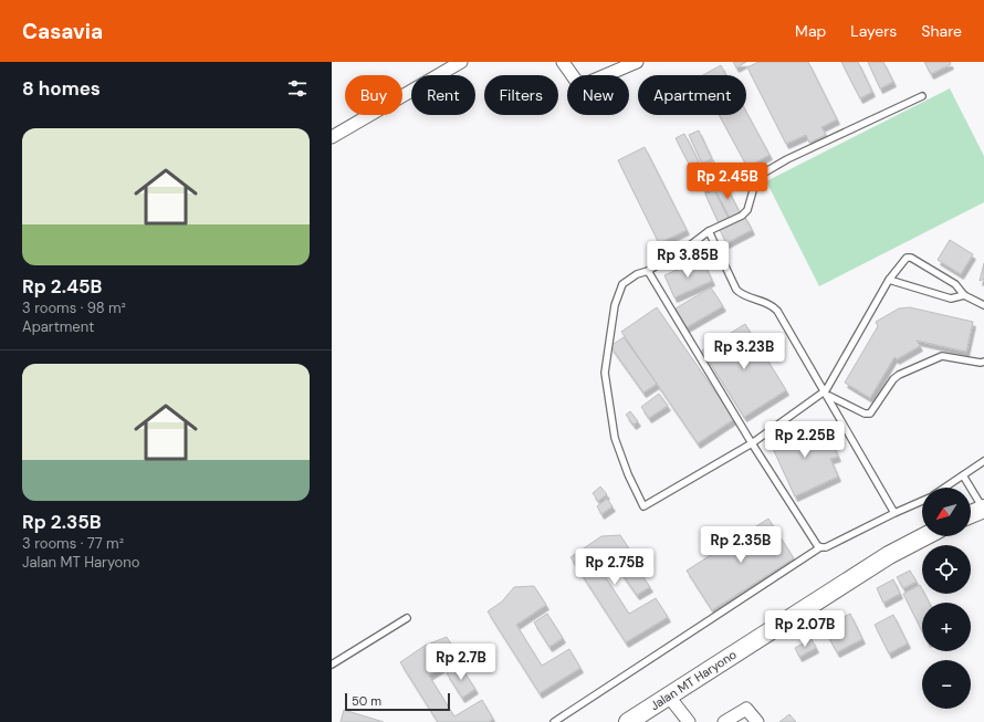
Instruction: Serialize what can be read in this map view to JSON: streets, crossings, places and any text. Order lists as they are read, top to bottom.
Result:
{
  "streets": {
    "main road": ["Jalan MT Haryono"]
  },
  "scale_bar": "50 m",
  "north": "bottom left",
  "page": {
    "header": "Casavia",
    "nav": ["Map", "Layers", "Share"],
    "heading": "8 homes",
    "chip": [
      "Buy",
      "Rent",
      "Filters",
      "New",
      "Apartment"
    ],
    "list": [
      {
        "name": "Rp 2.45B",
        "note": "3 rooms · 98 m² · Apartment"
      },
      {
        "name": "Rp 2.35B",
        "note": "3 rooms · 77 m² · Jalan MT Haryono"
      }
    ],
    "price": [
      "Rp 2.45B",
      "Rp 3.85B",
      "Rp 3.23B",
      "Rp 2.25B",
      "Rp 2.35B",
      "Rp 2.75B",
      "Rp 2.07B",
      "Rp 2.7B"
    ],
    "map_buttons": ["+", "−"],
    "scale": "50 m"
  }
}
